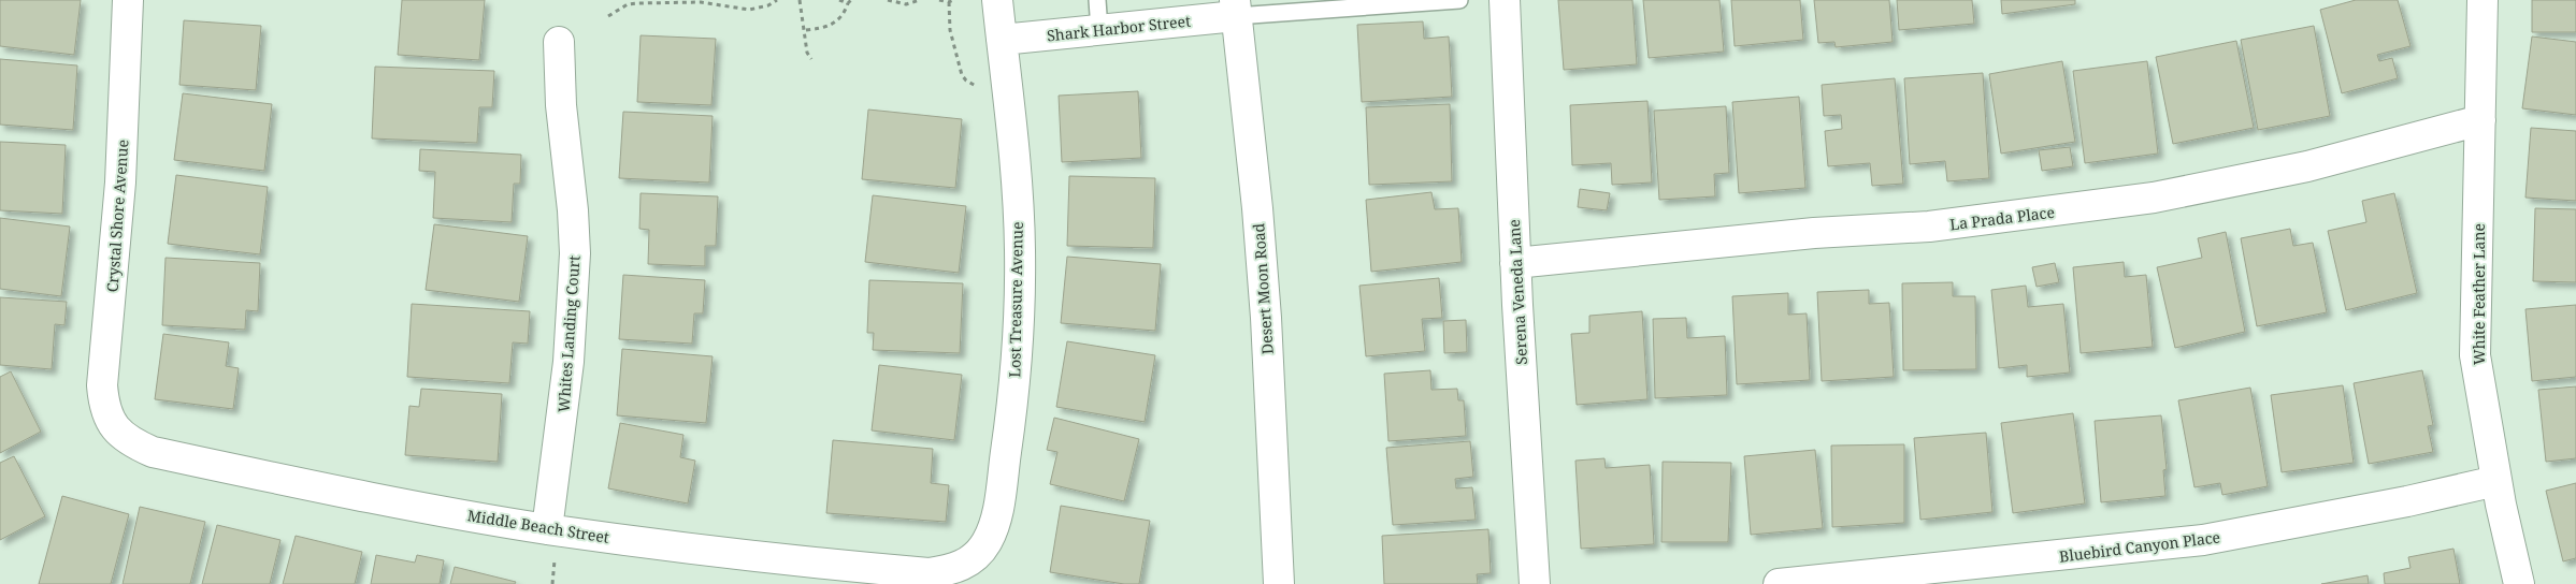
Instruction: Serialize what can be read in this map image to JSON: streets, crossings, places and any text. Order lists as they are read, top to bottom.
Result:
{
  "streets": {
    "street": [
      "Shark Harbor Street",
      "Crystal Shore Avenue",
      "La Prada Place",
      "Desert Moon Road",
      "Serena Veneda Lane",
      "White Feather Lane",
      "Lost Treasure Avenue",
      "Whites Landing Court",
      "Middle Beach Street",
      "Bluebird Canyon Place"
    ]
  },
  "crossings": [
    ["Shark Harbor Street", "Desert Moon Road"],
    ["Shark Harbor Street", "Lost Treasure Avenue"],
    ["Crystal Shore Avenue", "Middle Beach Street"],
    ["La Prada Place", "Serena Veneda Lane"],
    ["La Prada Place", "White Feather Lane"],
    ["White Feather Lane", "Bluebird Canyon Place"],
    ["Lost Treasure Avenue", "Middle Beach Street"],
    ["Whites Landing Court", "Middle Beach Street"]
  ]
}
